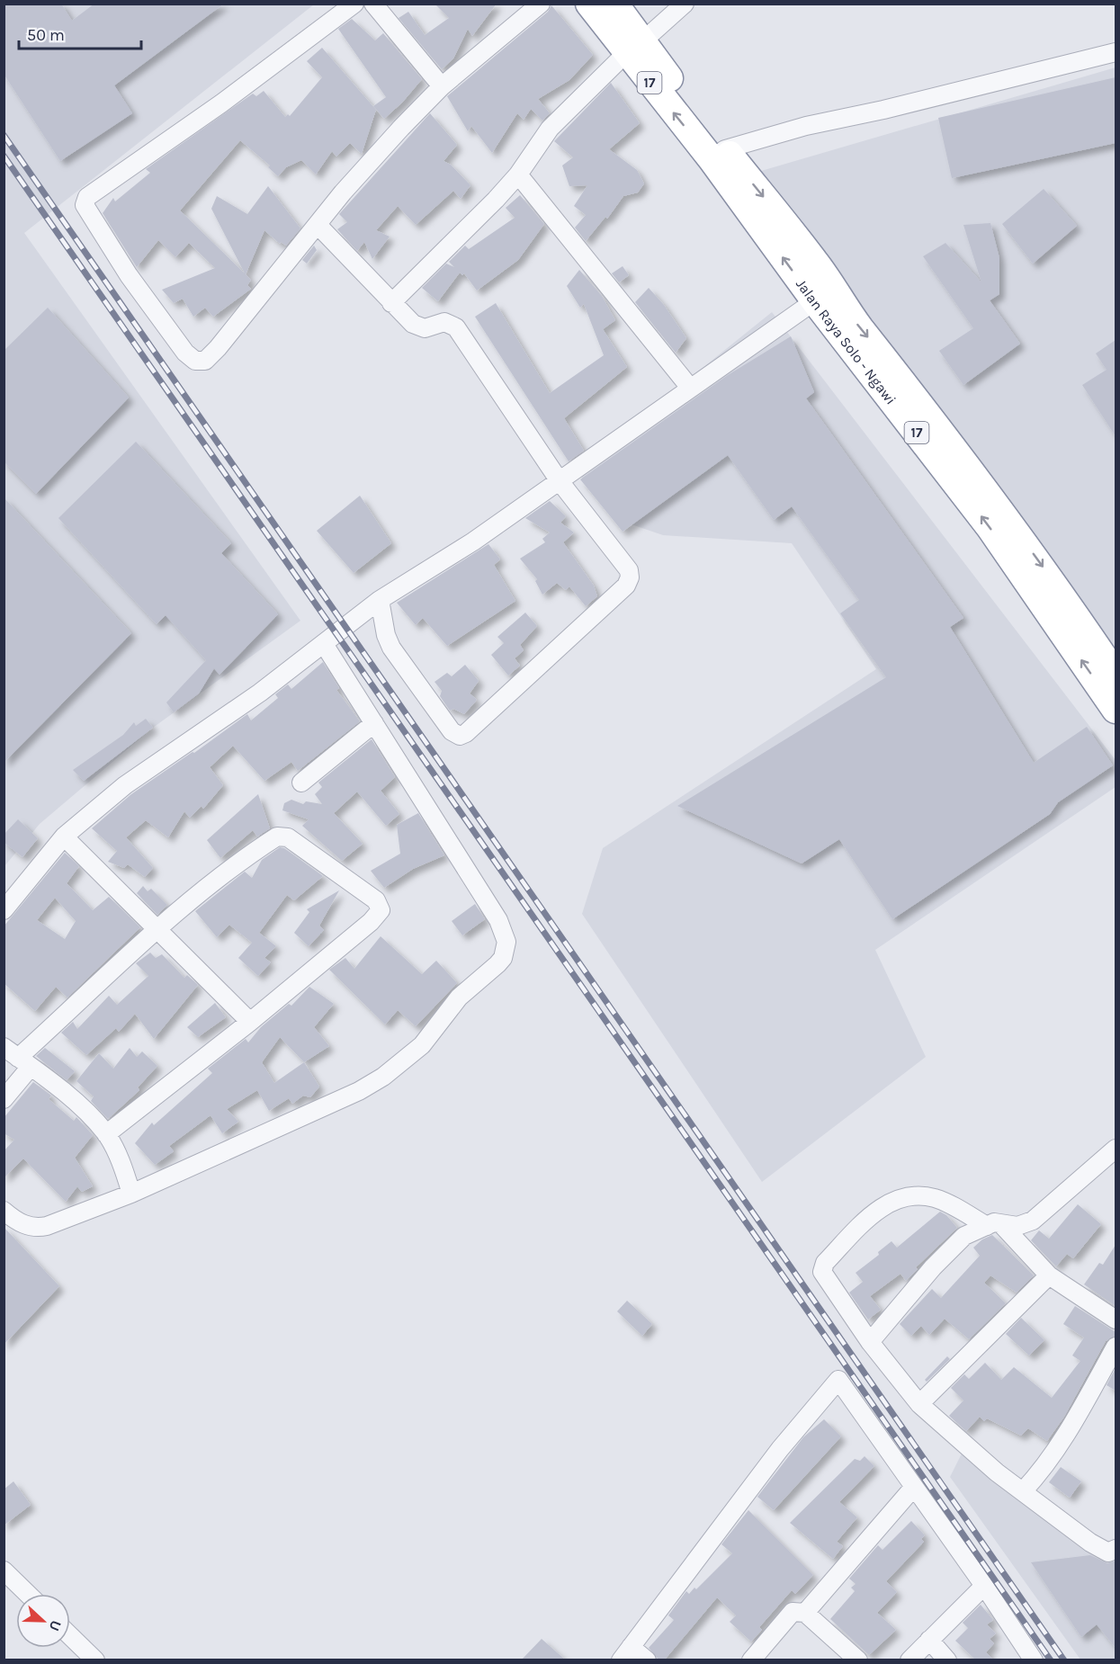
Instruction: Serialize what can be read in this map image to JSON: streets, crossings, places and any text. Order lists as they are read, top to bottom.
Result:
{
  "streets": {
    "highway": ["17", "Jalan Raya Solo - Ngawi"]
  },
  "scale_bar": "50 m",
  "north": "right"
}
